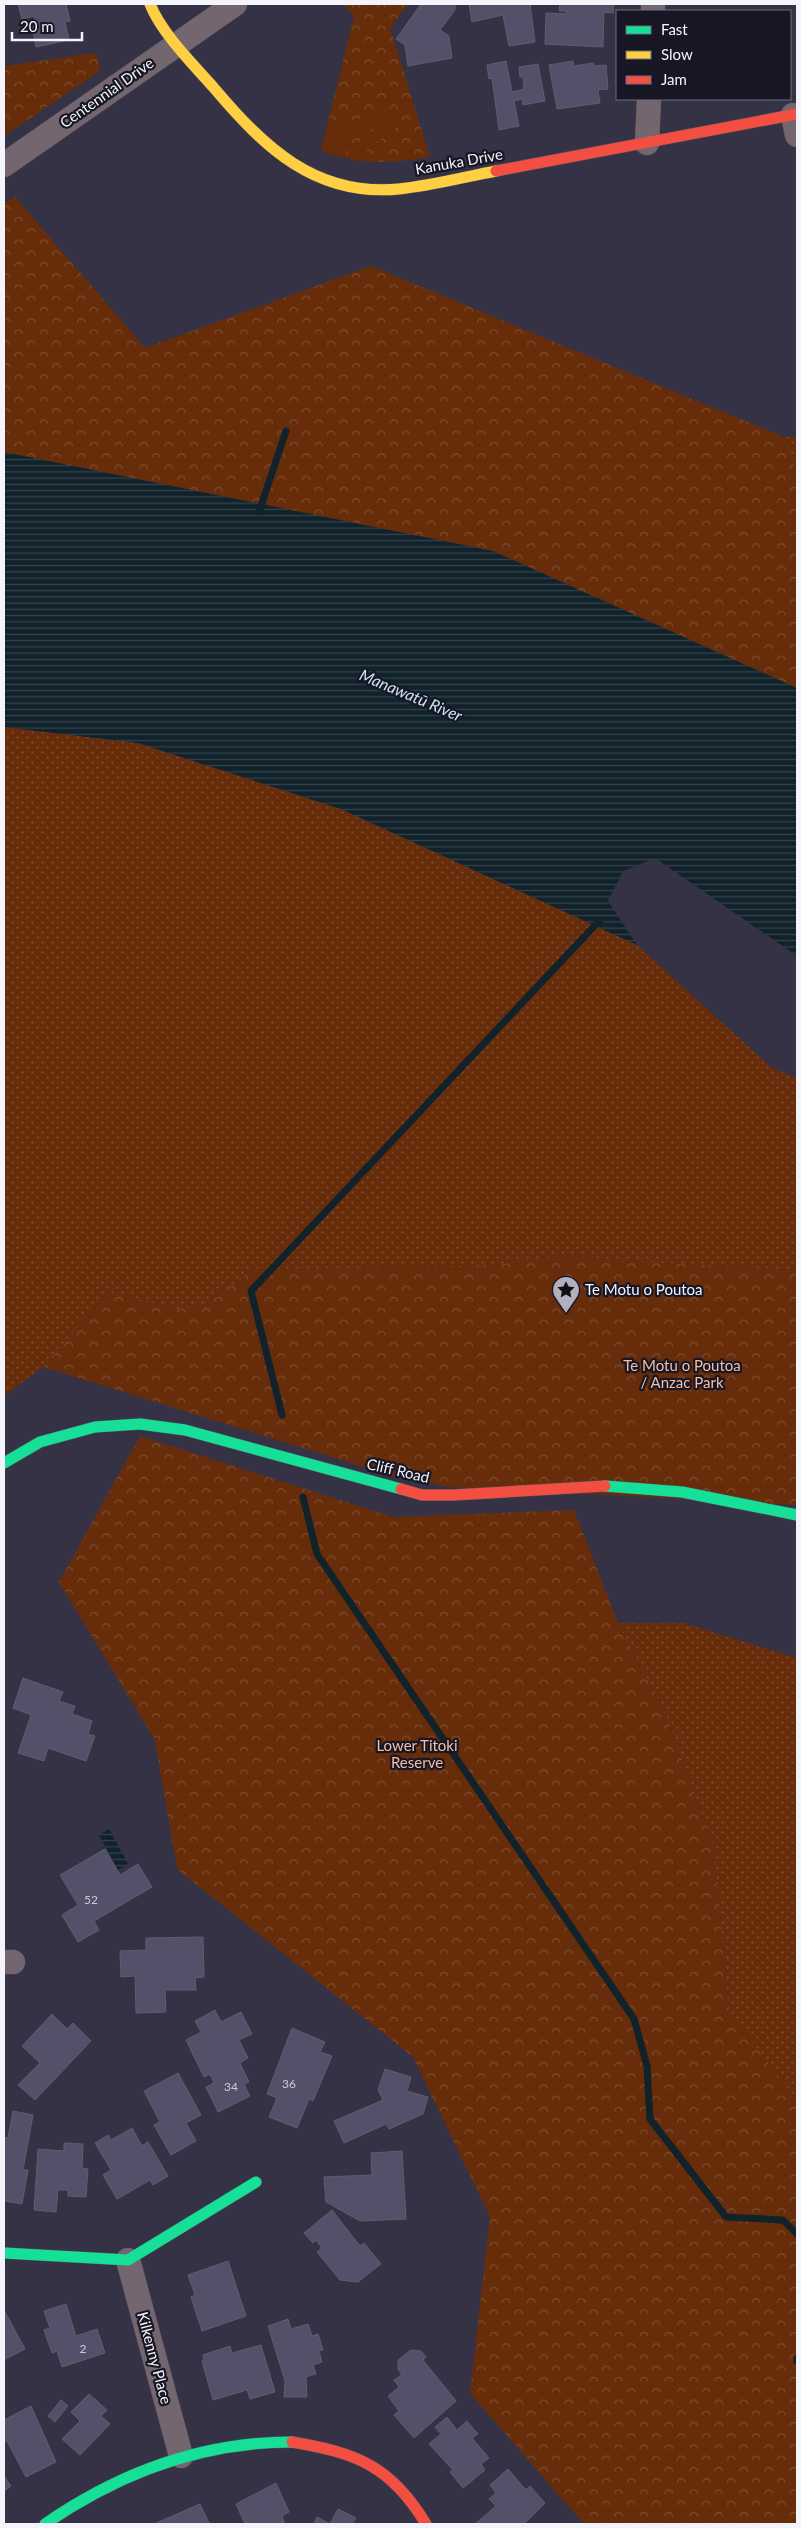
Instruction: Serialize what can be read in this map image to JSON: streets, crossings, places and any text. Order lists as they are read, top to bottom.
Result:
{
  "streets": {
    "street": [
      "Centennial Drive",
      "Kanuka Drive",
      "Cliff Road",
      "Kilkenny Place"
    ]
  },
  "crossings": [
    ["Centennial Drive", "Kanuka Drive"]
  ],
  "water": ["Manawatū River"],
  "parks": ["Te Motu o Poutoa / Anzac Park", "Lower Titoki Reserve"],
  "places": {
    "place": ["Te Motu o Poutoa"]
  },
  "house_numbers": [
    "52",
    "36",
    "34",
    "2"
  ],
  "legend": ["Fast", "Slow", "Jam"],
  "scale_bar": "20 m"
}
